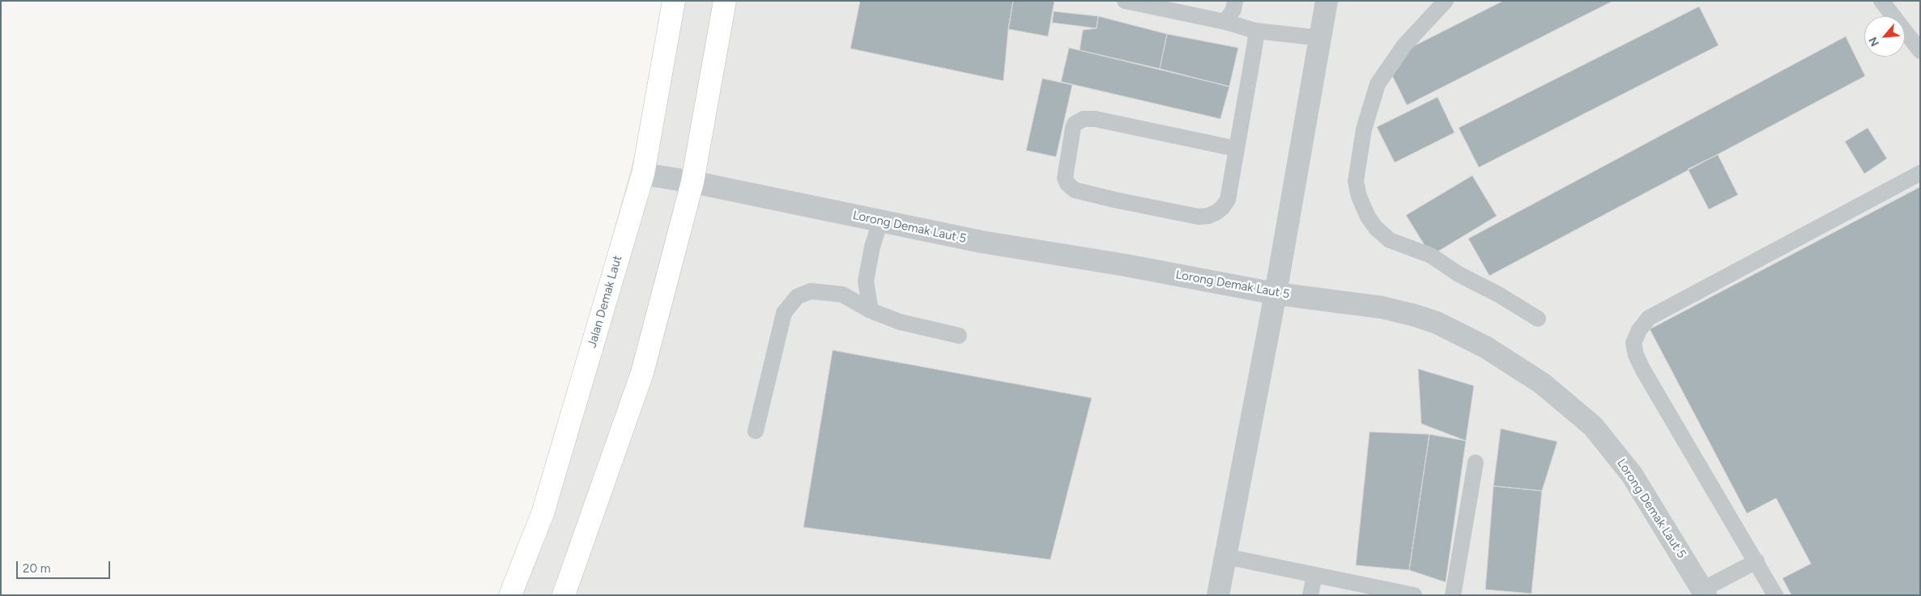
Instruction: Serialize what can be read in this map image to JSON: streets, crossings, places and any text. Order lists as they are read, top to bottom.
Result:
{
  "streets": {
    "main road": ["Jalan Demak Laut"],
    "street": ["Lorong Demak Laut 5"]
  },
  "crossings": [
    ["Lorong Demak Laut 5", "Jalan Demak Laut"]
  ],
  "scale_bar": "20 m",
  "north": "bottom left"
}
